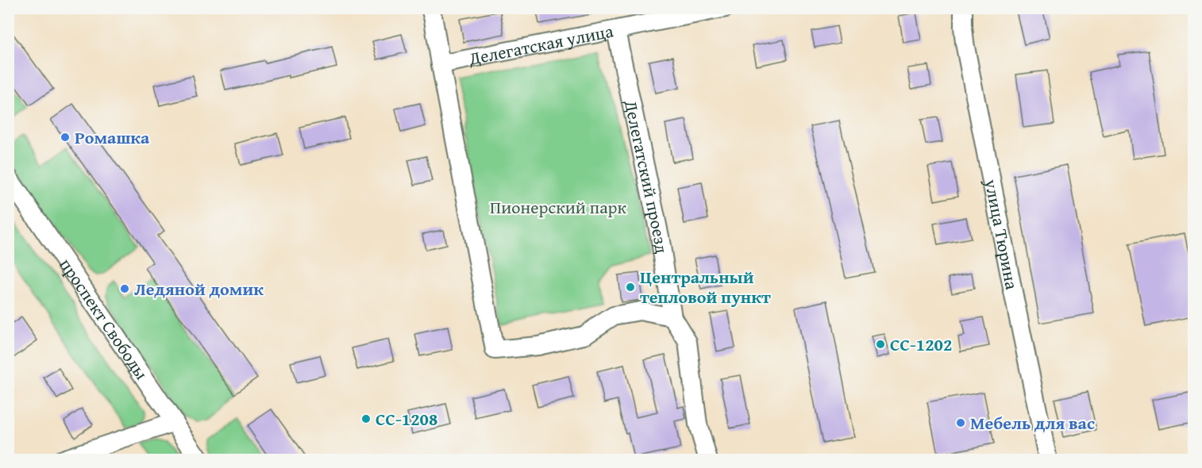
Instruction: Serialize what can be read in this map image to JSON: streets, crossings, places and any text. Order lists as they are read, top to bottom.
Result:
{
  "streets": {
    "street": [
      "Делегатская улица",
      "Делегатский проезд",
      "улица Тюрина",
      "проспект Свободы"
    ]
  },
  "crossings": [
    ["Делегатская улица", "Делегатский проезд"]
  ],
  "parks": ["Пионерский парк"],
  "places": [
    "Ромашка",
    "Центральный тепловой пункт",
    "Ледяной домик",
    "СС-1202",
    "СС-1208",
    "Мебель для вас"
  ]
}
